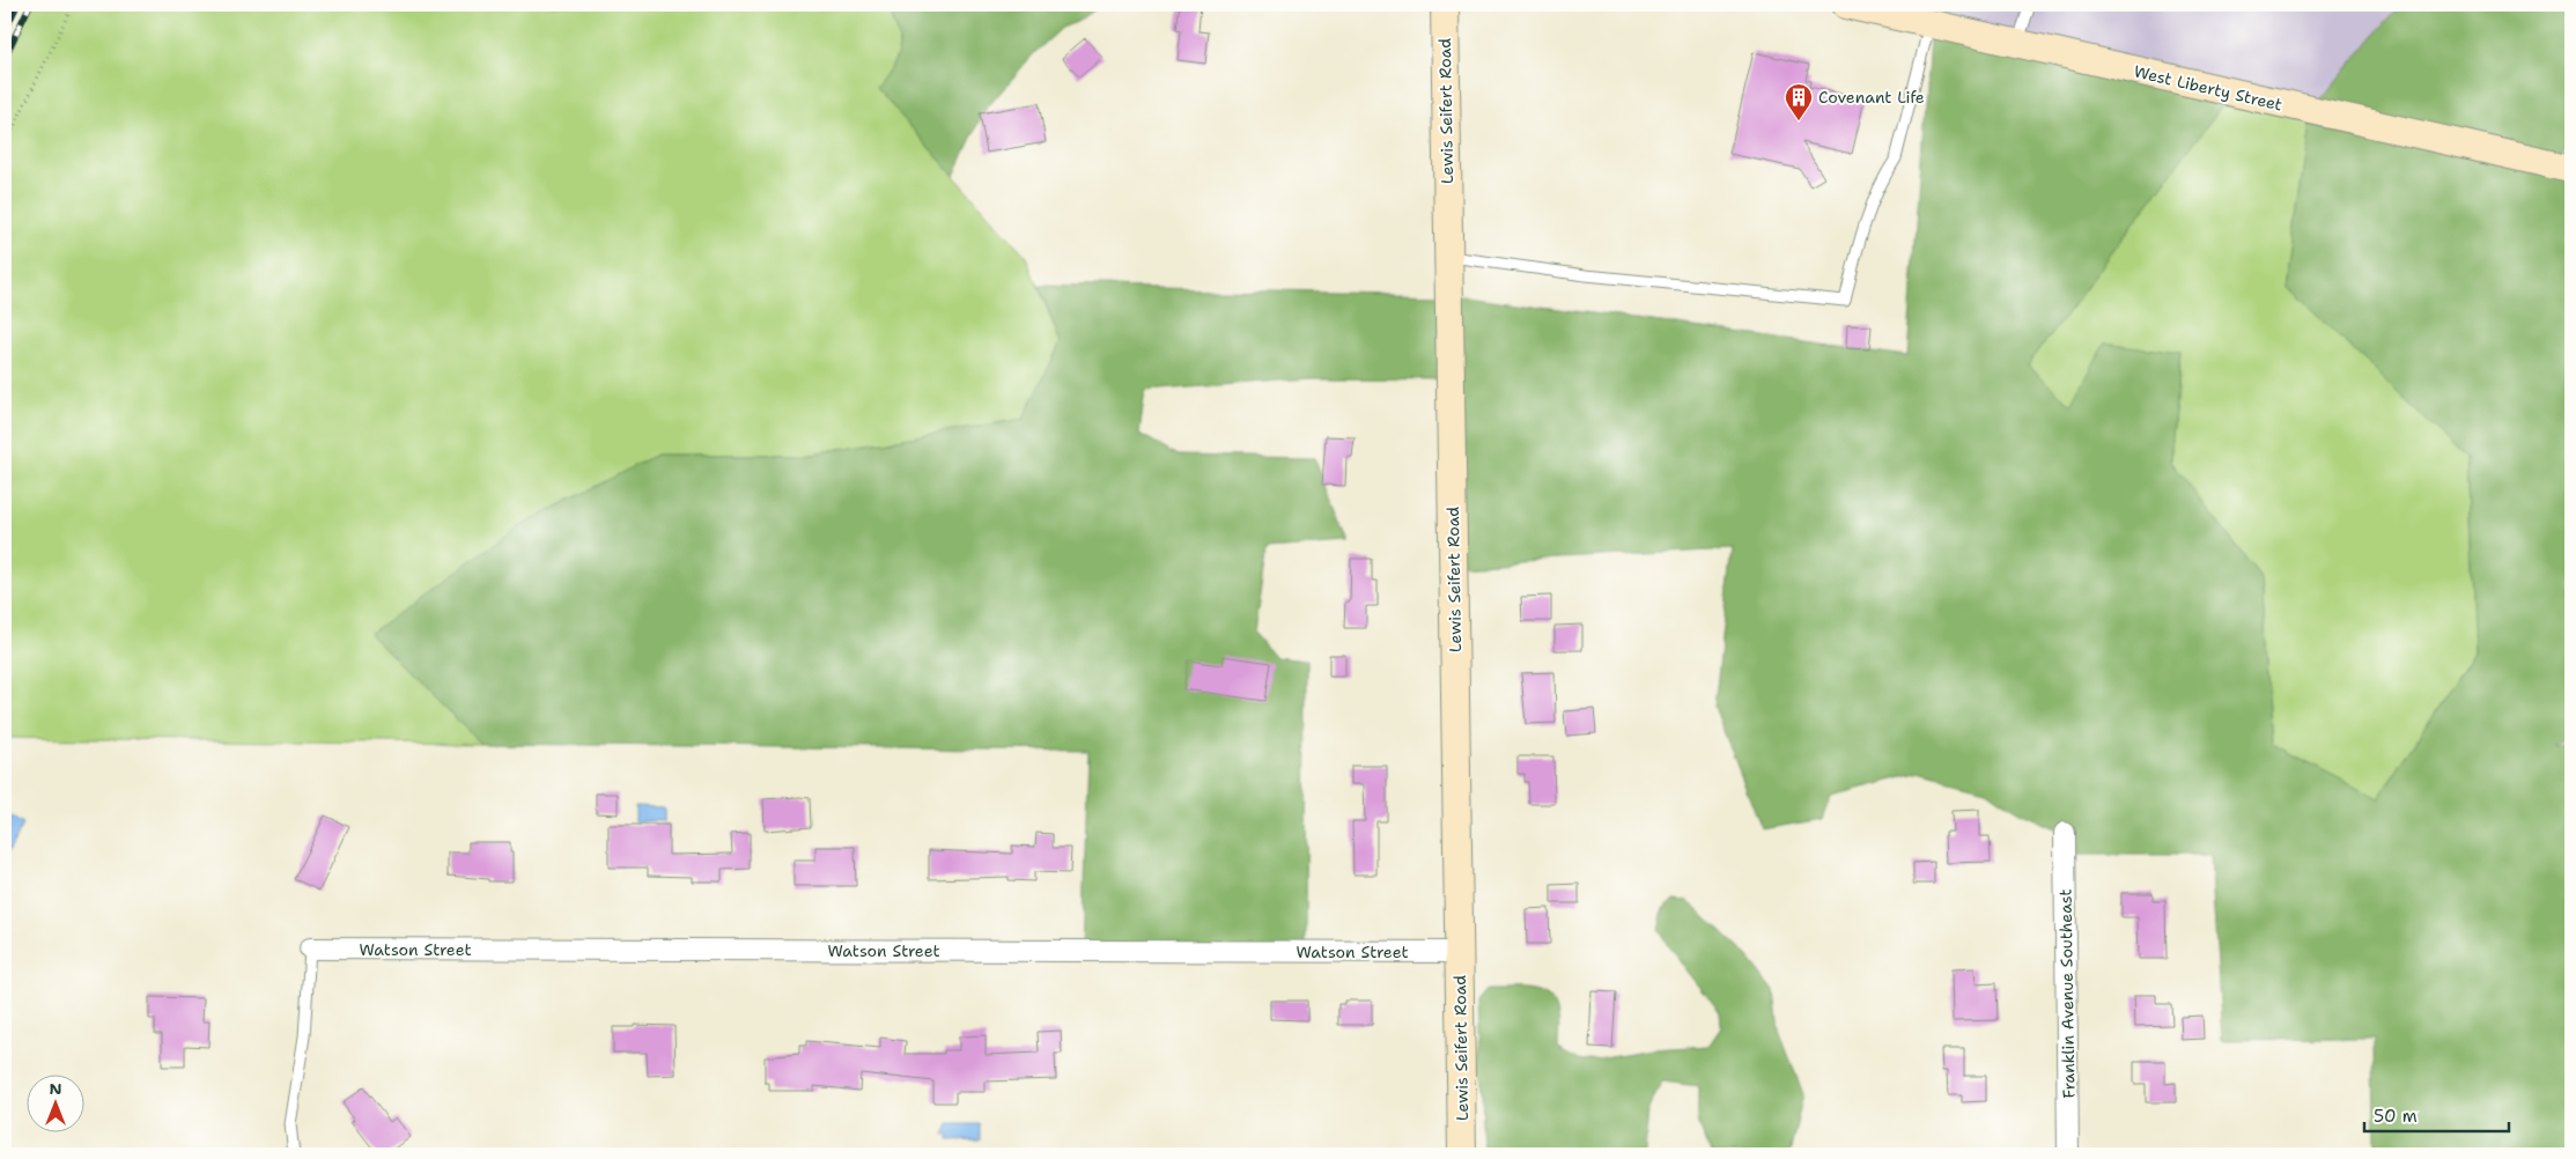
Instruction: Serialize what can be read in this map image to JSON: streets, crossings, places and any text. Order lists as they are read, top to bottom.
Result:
{
  "streets": {
    "street": [
      "West Liberty Street",
      "Lewis Seifert Road",
      "Watson Street",
      "Franklin Avenue Southeast"
    ]
  },
  "crossings": [
    ["Lewis Seifert Road", "Watson Street"]
  ],
  "places": {
    "building": ["Covenant Life"]
  },
  "scale_bar": "50 m",
  "north": "top"
}
